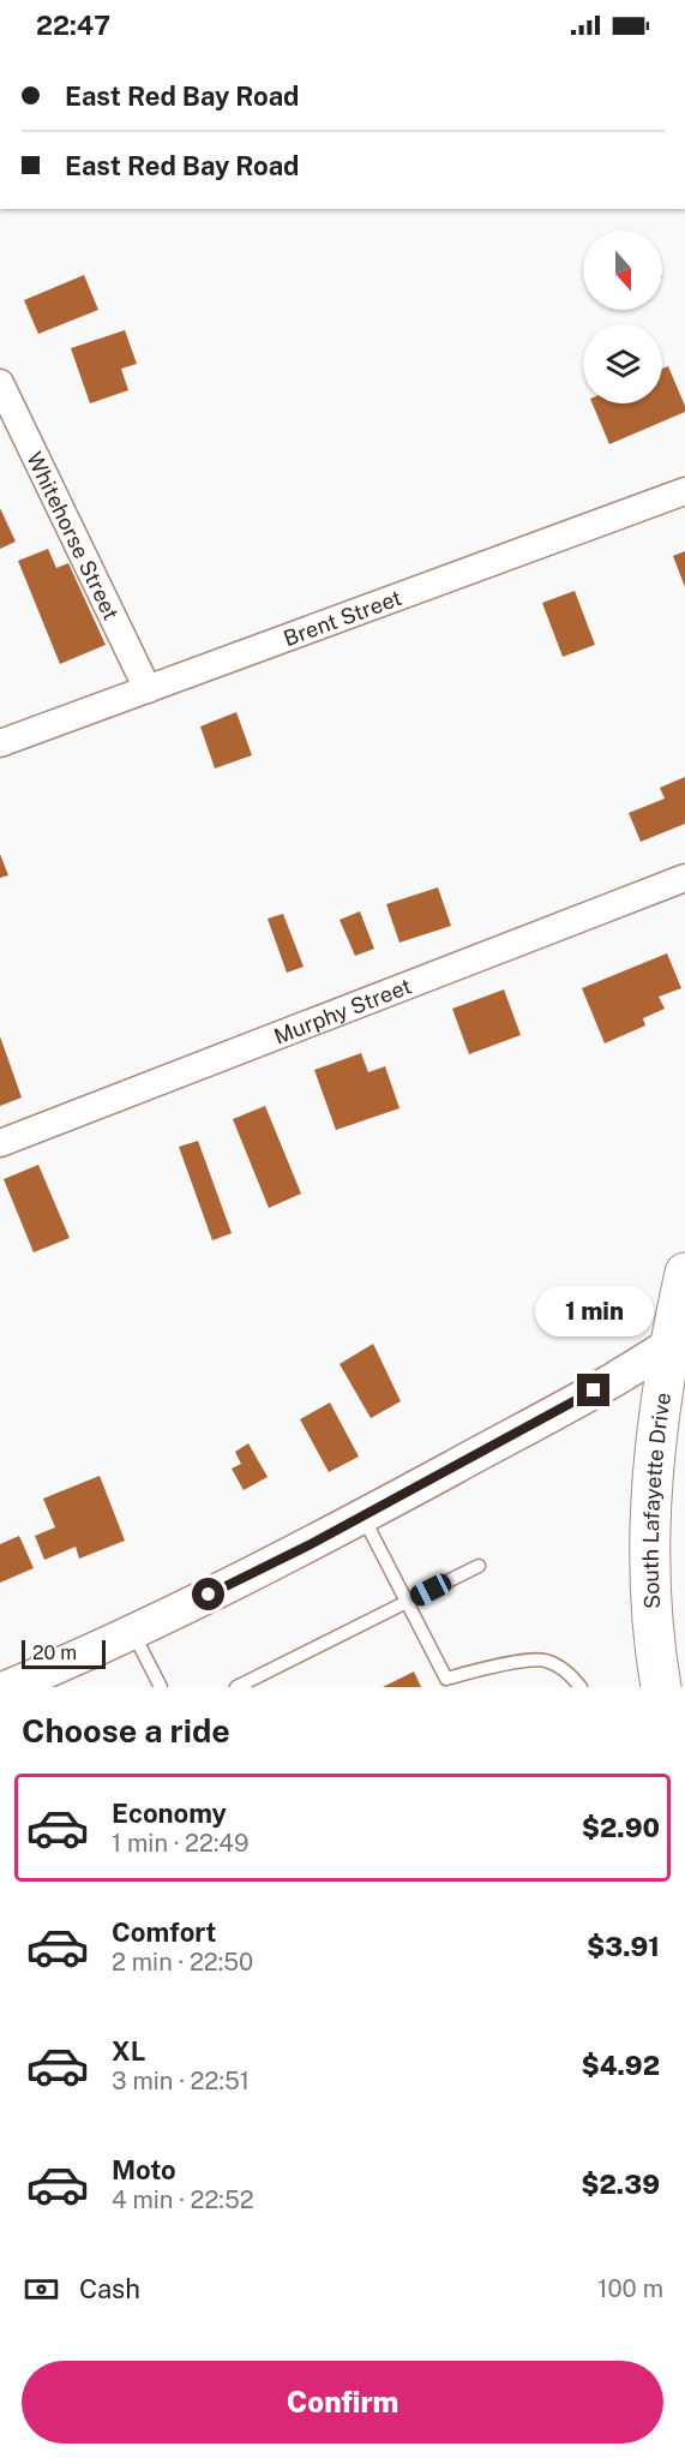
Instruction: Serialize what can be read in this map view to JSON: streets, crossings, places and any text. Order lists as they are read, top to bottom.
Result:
{
  "streets": {
    "main road": ["South Lafayette Drive"],
    "street": ["Whitehorse Street", "Brent Street", "Murphy Street"]
  },
  "crossings": [
    ["Whitehorse Street", "Brent Street"]
  ],
  "scale_bar": "20 m",
  "north": "bottom",
  "page": {
    "status": "22:47",
    "banner": ["East Red Bay Road", "East Red Bay Road"],
    "bubble": "1 min",
    "scale": "20 m",
    "heading": "Choose a ride",
    "list": [
      {
        "name": "Economy",
        "note": "1 min · 22:49",
        "value": "$2.90"
      },
      {
        "name": "Comfort",
        "note": "2 min · 22:50",
        "value": "$3.91"
      },
      {
        "name": "XL",
        "note": "3 min · 22:51",
        "value": "$4.92"
      },
      {
        "name": "Moto",
        "note": "4 min · 22:52",
        "value": "$2.39"
      }
    ],
    "pay": ["Cash", "100 m"],
    "buttons": "Confirm"
  }
}
